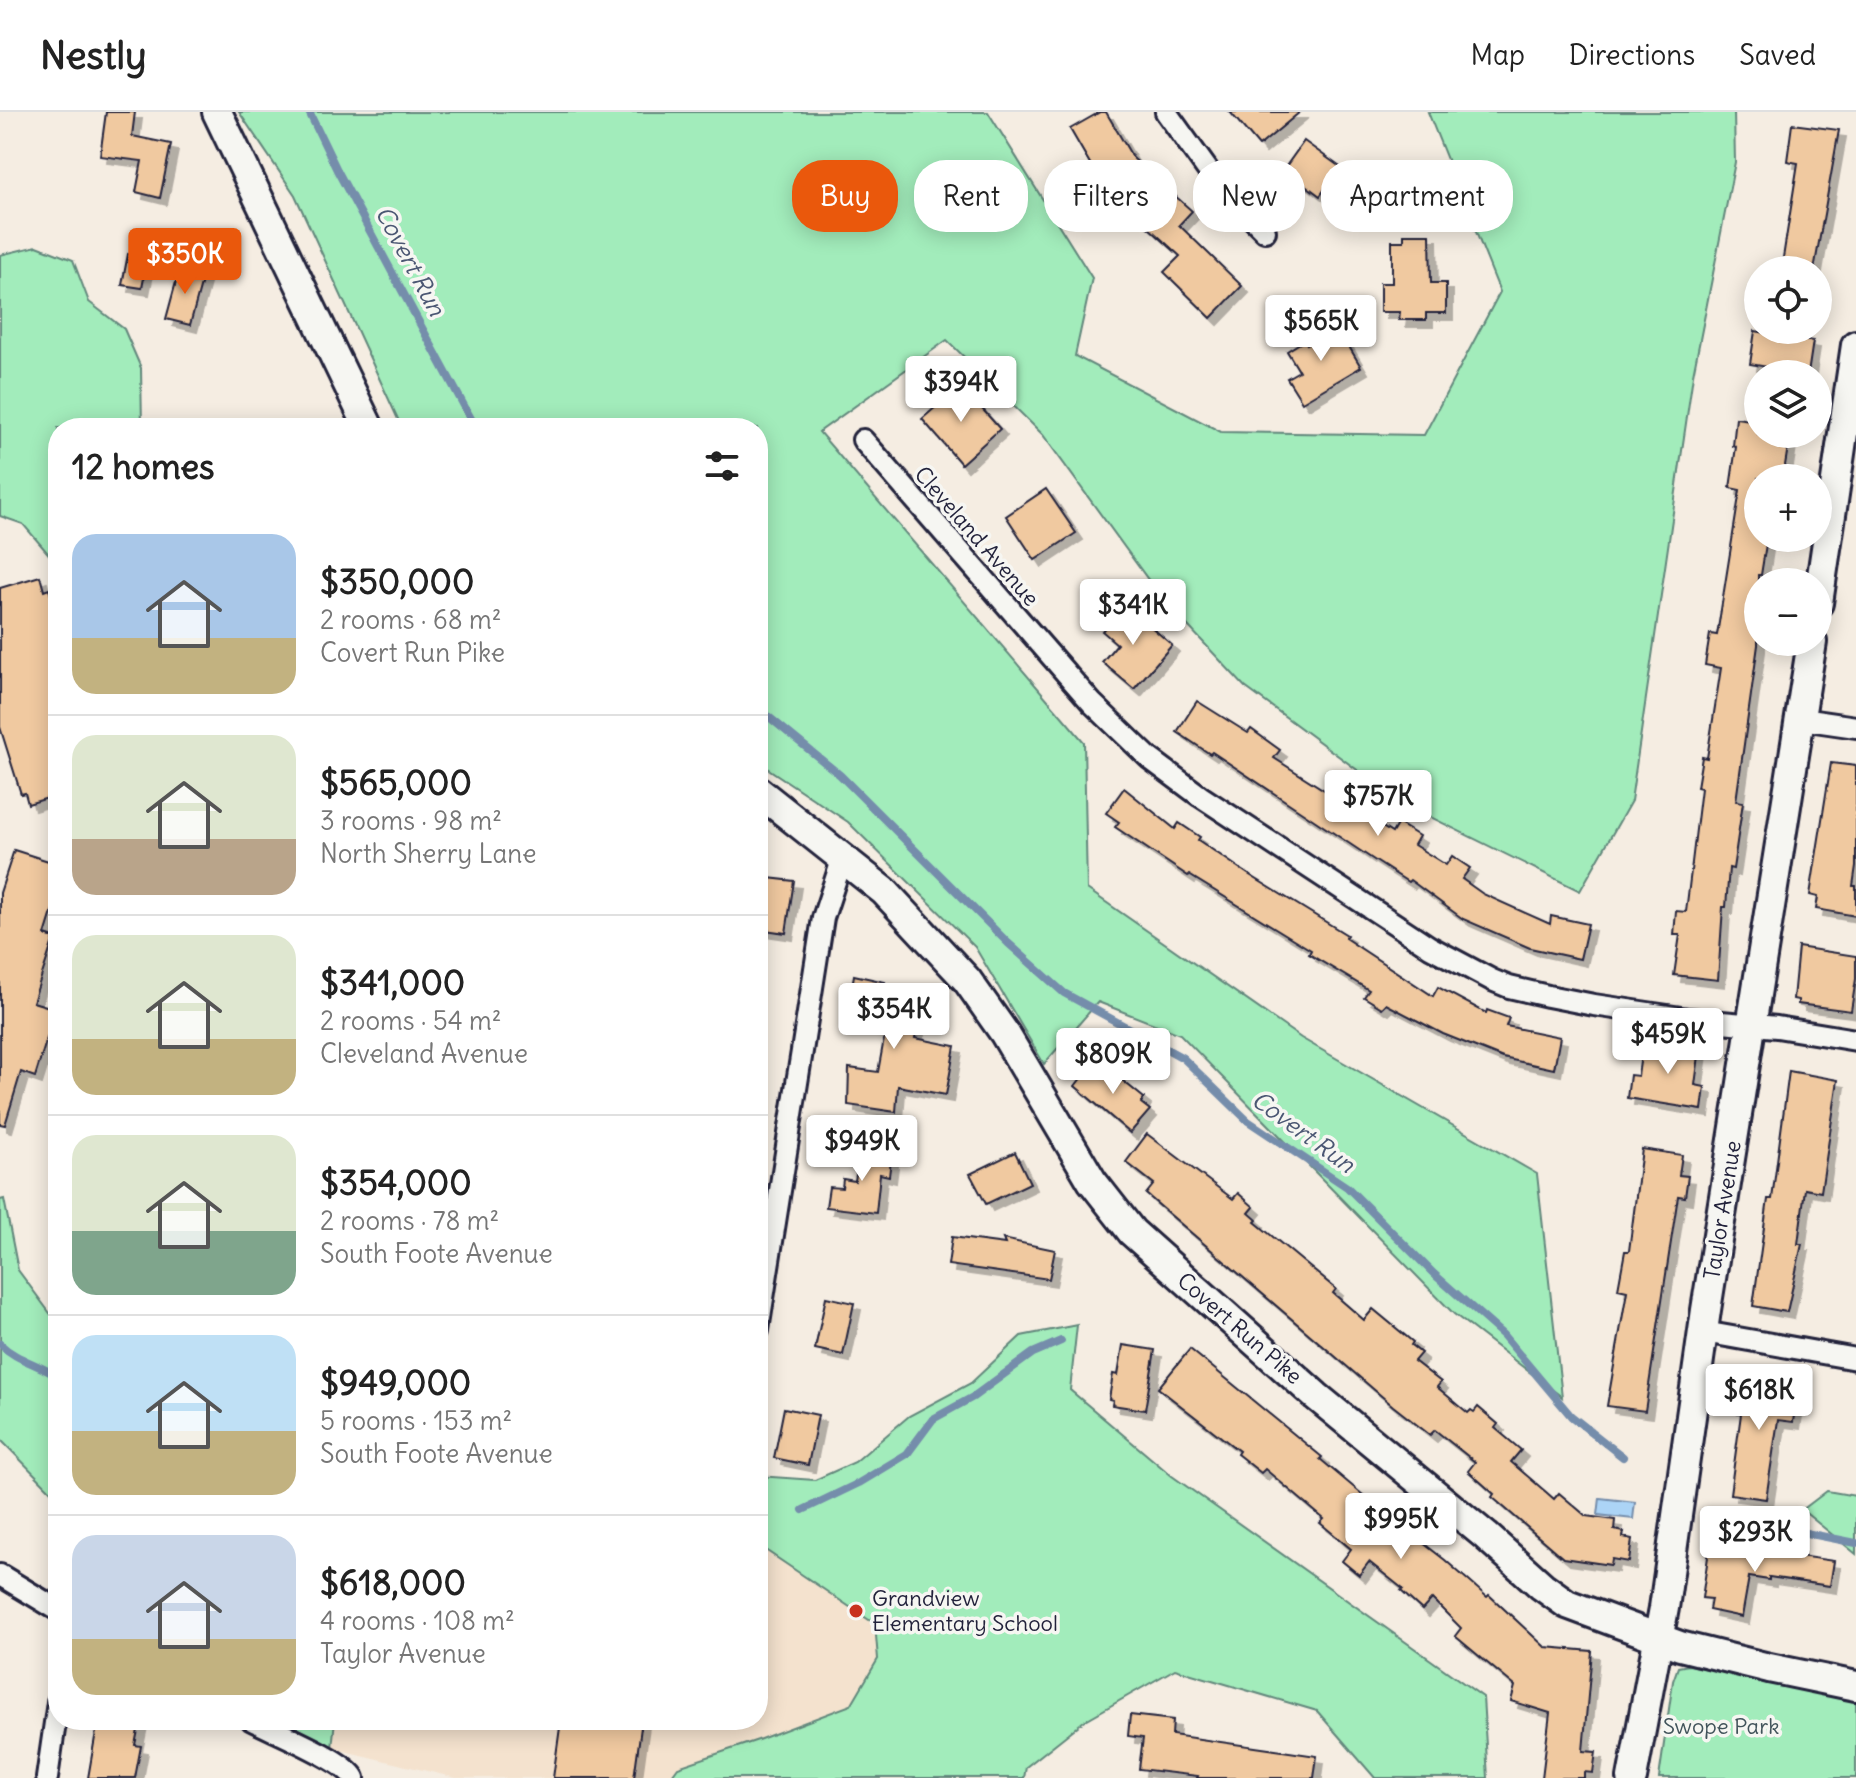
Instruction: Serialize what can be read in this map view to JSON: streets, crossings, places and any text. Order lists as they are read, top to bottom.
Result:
{
  "streets": {
    "street": ["Cleveland Avenue", "Taylor Avenue", "Covert Run Pike"]
  },
  "crossings": [
    ["Cleveland Avenue", "Taylor Avenue"],
    ["Taylor Avenue", "Covert Run Pike"]
  ],
  "water": ["Covert Run"],
  "parks": ["Swope Park"],
  "places": ["Grandview Elementary School"],
  "page": {
    "header": "Nestly",
    "nav": ["Map", "Directions", "Saved"],
    "chip": [
      "Buy",
      "Rent",
      "Filters",
      "New",
      "Apartment"
    ],
    "price": [
      "$350K",
      "$565K",
      "$394K",
      "$341K",
      "$757K",
      "$354K",
      "$459K",
      "$809K",
      "$949K",
      "$618K",
      "$995K",
      "$293K"
    ],
    "map_buttons": ["+", "−"],
    "heading": "12 homes",
    "list": [
      {
        "name": "$350,000",
        "note": "2 rooms · 68 m² · Covert Run Pike"
      },
      {
        "name": "$565,000",
        "note": "3 rooms · 98 m² · North Sherry Lane"
      },
      {
        "name": "$341,000",
        "note": "2 rooms · 54 m² · Cleveland Avenue"
      },
      {
        "name": "$354,000",
        "note": "2 rooms · 78 m² · South Foote Avenue"
      },
      {
        "name": "$949,000",
        "note": "5 rooms · 153 m² · South Foote Avenue"
      },
      {
        "name": "$618,000",
        "note": "4 rooms · 108 m² · Taylor Avenue"
      }
    ]
  }
}
